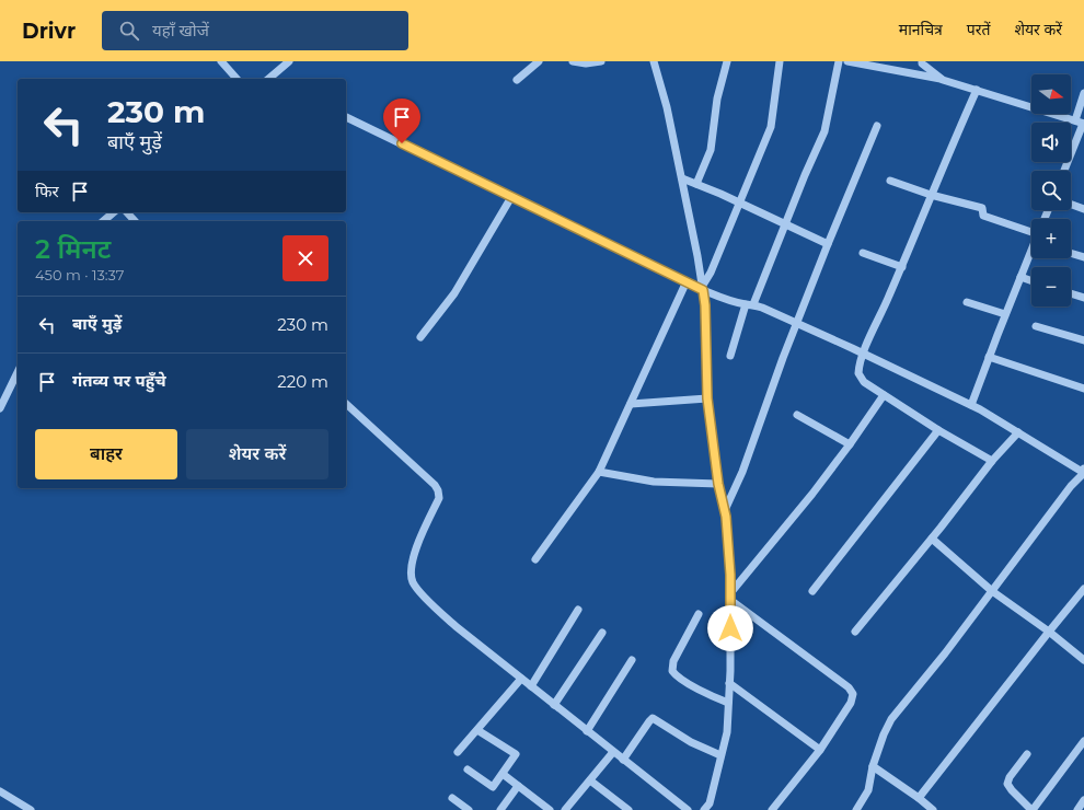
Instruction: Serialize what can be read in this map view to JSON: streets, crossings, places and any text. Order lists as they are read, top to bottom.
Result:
{
  "north": "right",
  "page": {
    "header": "Drivr",
    "search": "यहाँ खोजें",
    "nav": ["मानचित्र", "परतें", "शेयर करें"],
    "map_buttons": ["+", "−"],
    "turn": ["230 m", "बाएँ मुड़ें"],
    "then": "फिर",
    "heading": ["2 मिनट", "450 m · 13:37"],
    "list": [
      {
        "name": "बाएँ मुड़ें",
        "value": "230 m"
      },
      {
        "name": "गंतव्य पर पहुँचे",
        "value": "220 m"
      }
    ],
    "buttons": ["बाहर", "शेयर करें"]
  }
}
